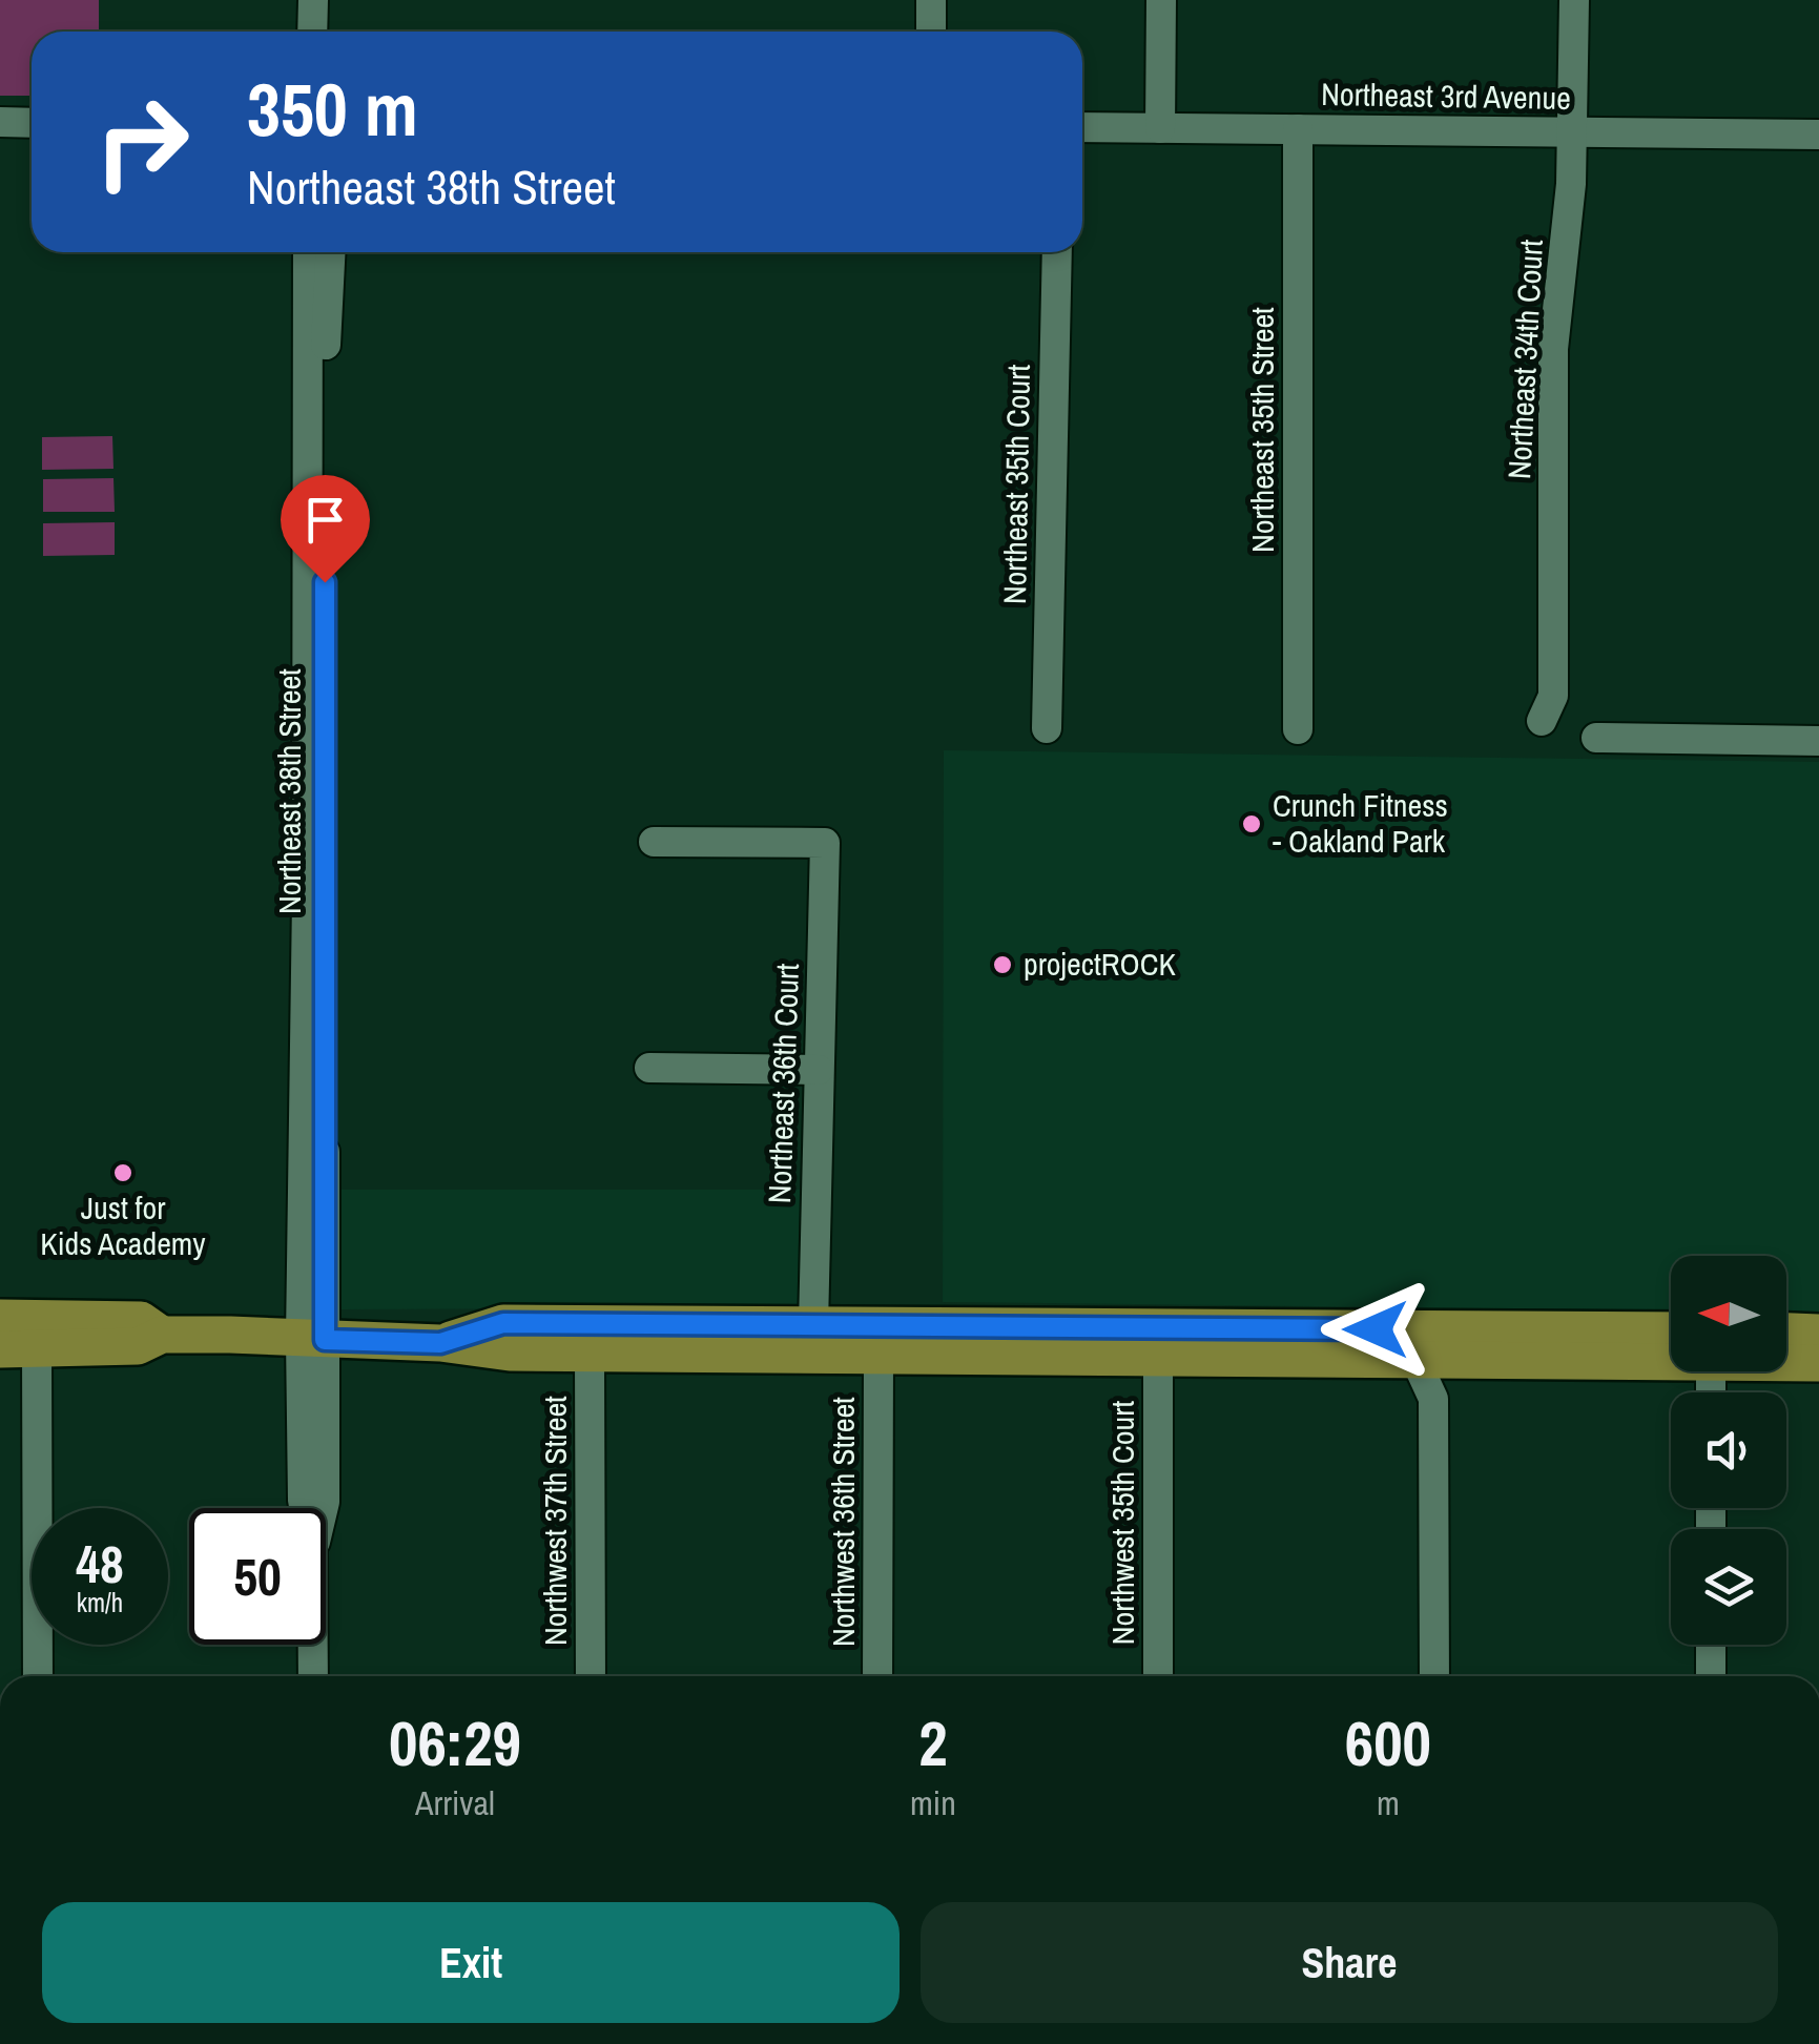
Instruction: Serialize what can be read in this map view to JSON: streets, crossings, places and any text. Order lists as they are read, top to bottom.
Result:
{
  "streets": {
    "street": [
      "Northeast 3rd Avenue",
      "Northeast 34th Court",
      "Northeast 35th Street",
      "Northeast 35th Court",
      "Northeast 38th Street",
      "Northeast 36th Court",
      "Northwest 37th Street",
      "Northwest 36th Street",
      "Northwest 35th Court"
    ]
  },
  "crossings": [
    ["Northeast 3rd Avenue", "Northeast 34th Court"],
    ["Northeast 3rd Avenue", "Northeast 35th Street"]
  ],
  "places": ["Crunch Fitness - Oakland Park", "projectROCK", "Just for Kids Academy"],
  "north": "left",
  "page": {
    "turn": ["350 m", "Northeast 38th Street"],
    "speed": "48 km/h",
    "limit": "50",
    "eta": [
      "06:29",
      "Arrival",
      "2",
      "min",
      "600",
      "m"
    ],
    "buttons": ["Exit", "Share"]
  }
}
